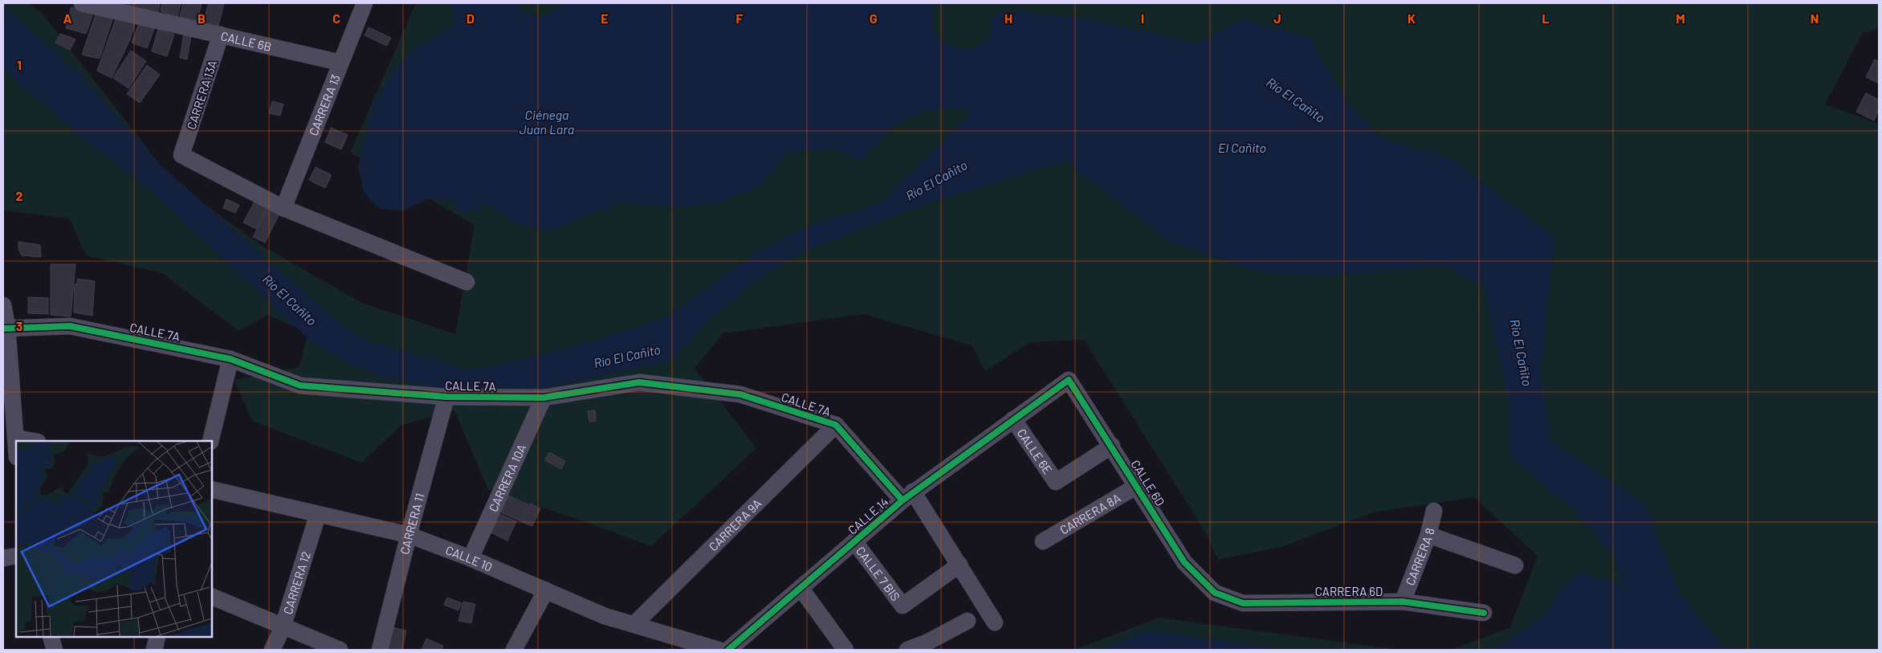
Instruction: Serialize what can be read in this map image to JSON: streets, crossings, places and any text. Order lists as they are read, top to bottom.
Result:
{
  "streets": {
    "street": [
      "CALLE 6B",
      "CARRERA 13A",
      "CARRERA 13",
      "CALLE 7A",
      "CALLE 6E",
      "CARRERA 10A",
      "CALLE 6D",
      "CARRERA 8A",
      "CALLE 14",
      "CARRERA 11",
      "CARRERA 9A",
      "CARRERA 8",
      "CALLE 10",
      "CALLE 7 BIS",
      "CARRERA 12",
      "CARRERA 6D"
    ]
  },
  "crossings": [
    ["CALLE 6B", "CARRERA 13A"],
    ["CALLE 6B", "CARRERA 13"],
    ["CARRERA 13A", "CARRERA 13"],
    ["CALLE 7A", "CARRERA 10A"],
    ["CALLE 7A", "CALLE 14"],
    ["CALLE 7A", "CARRERA 11"],
    ["CALLE 7A", "CARRERA 9A"],
    ["CALLE 7A", "CALLE 7 BIS"],
    ["CALLE 6E", "CALLE 6D"],
    ["CALLE 6E", "CALLE 14"],
    ["CARRERA 10A", "CALLE 10"],
    ["CALLE 6D", "CARRERA 8A"],
    ["CALLE 6D", "CALLE 14"],
    ["CALLE 6D", "CARRERA 6D"],
    ["CALLE 14", "CALLE 7 BIS"],
    ["CARRERA 11", "CALLE 10"],
    ["CARRERA 9A", "CALLE 10"],
    ["CARRERA 8", "CARRERA 6D"],
    ["CALLE 10", "CARRERA 12"]
  ],
  "water": ["Río El Cañito", "Ciénega Juan Lara", "El Cañito"],
  "grid": {
    "columns": [
      "A",
      "B",
      "C",
      "D",
      "E",
      "F",
      "G",
      "H",
      "I",
      "J",
      "K",
      "L",
      "M",
      "N"
    ],
    "rows": ["1", "2", "3"]
  }
}
